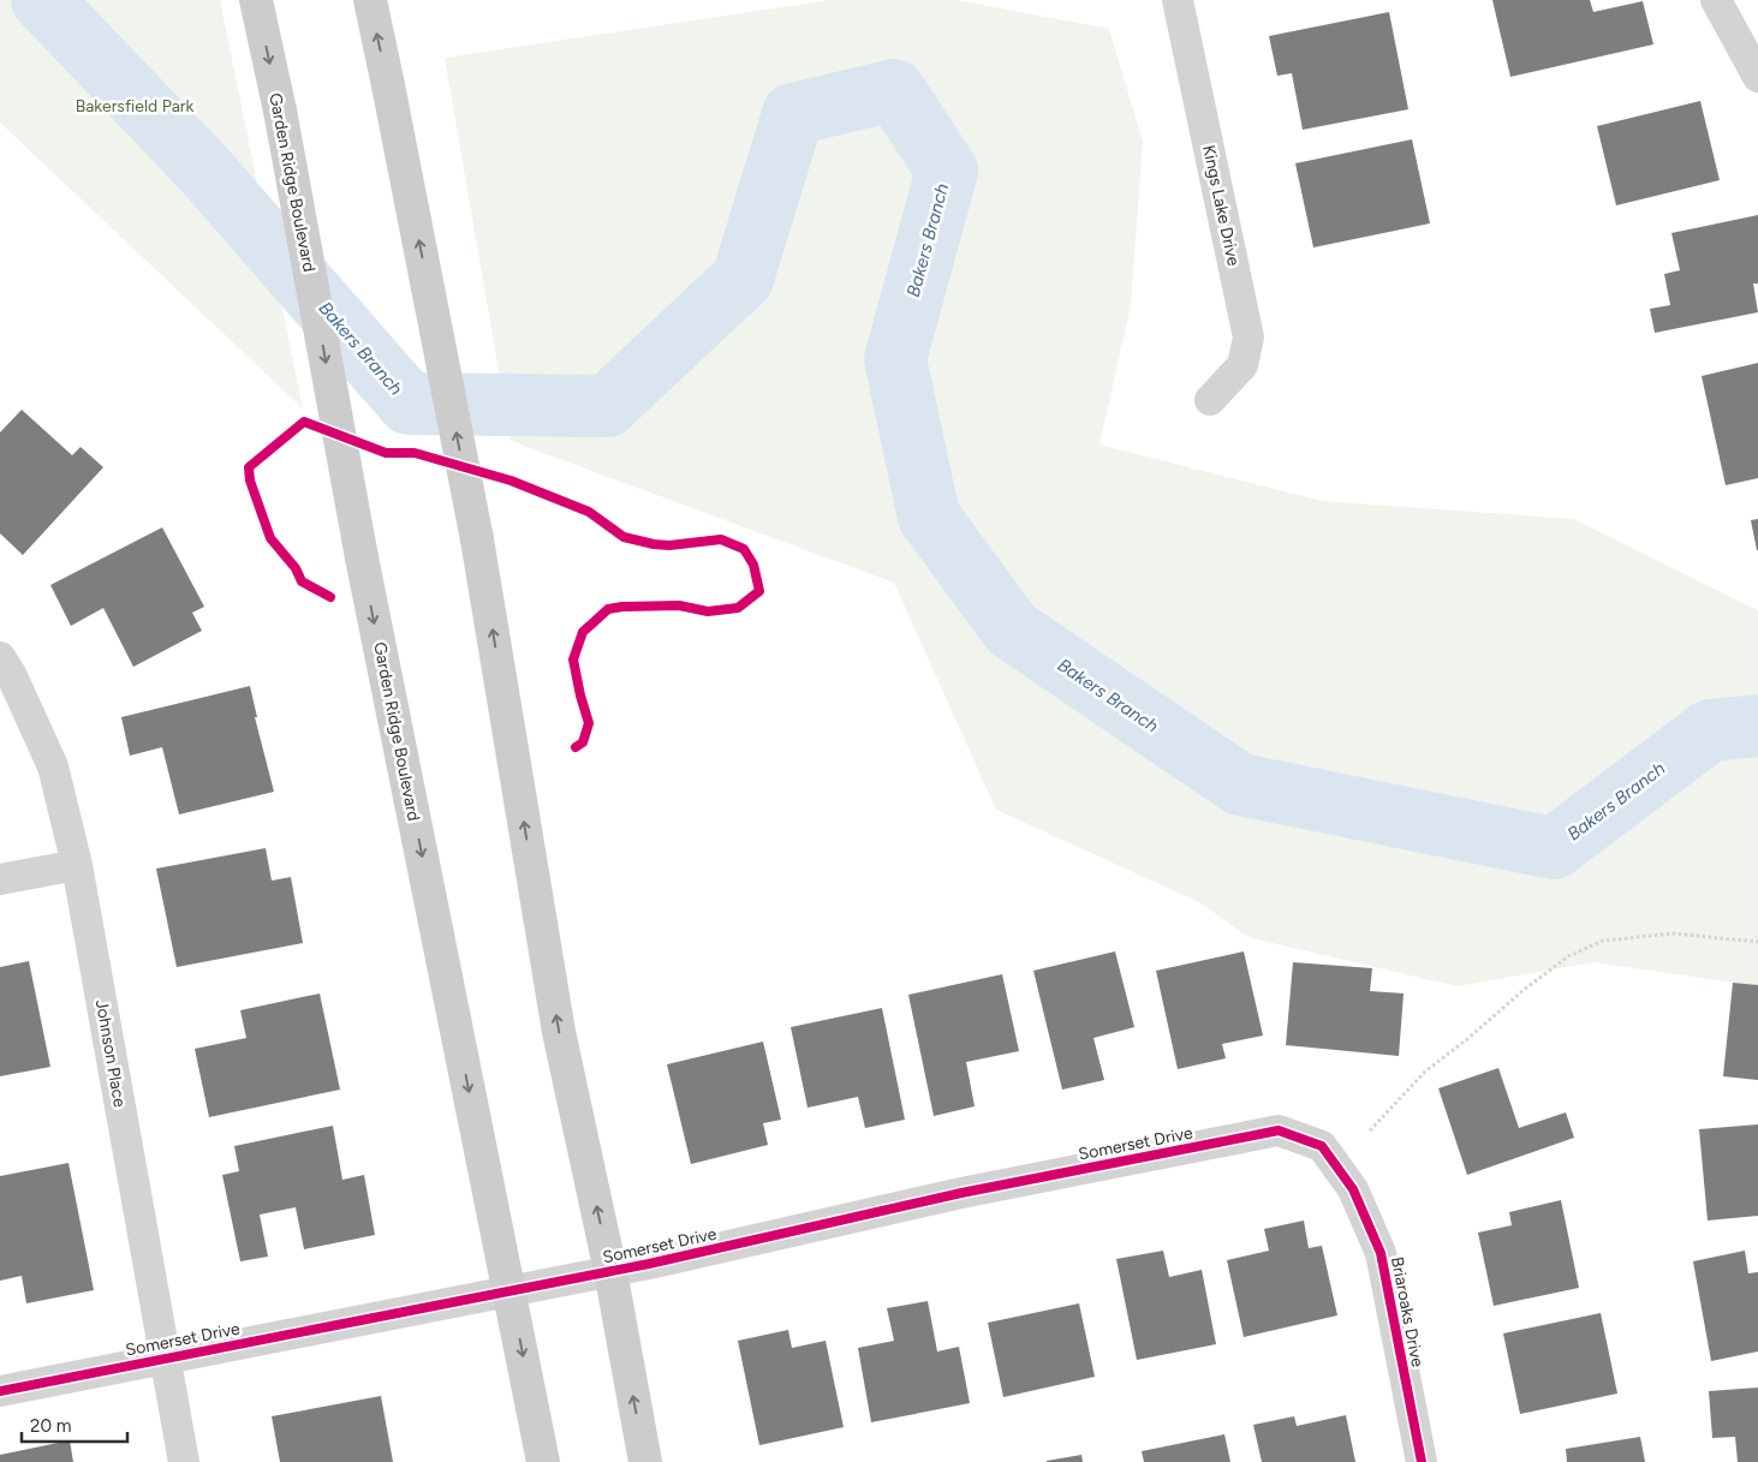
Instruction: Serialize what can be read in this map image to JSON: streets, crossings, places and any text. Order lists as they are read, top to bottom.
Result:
{
  "streets": {
    "main road": ["Garden Ridge Boulevard"],
    "street": [
      "Kings Lake Drive",
      "Johnson Place",
      "Somerset Drive",
      "Briaroaks Drive"
    ]
  },
  "crossings": [
    ["Garden Ridge Boulevard", "Somerset Drive"],
    ["Johnson Place", "Somerset Drive"],
    ["Somerset Drive", "Briaroaks Drive"]
  ],
  "water": ["Bakers Branch"],
  "parks": ["Bakersfield Park"],
  "scale_bar": "20 m"
}
